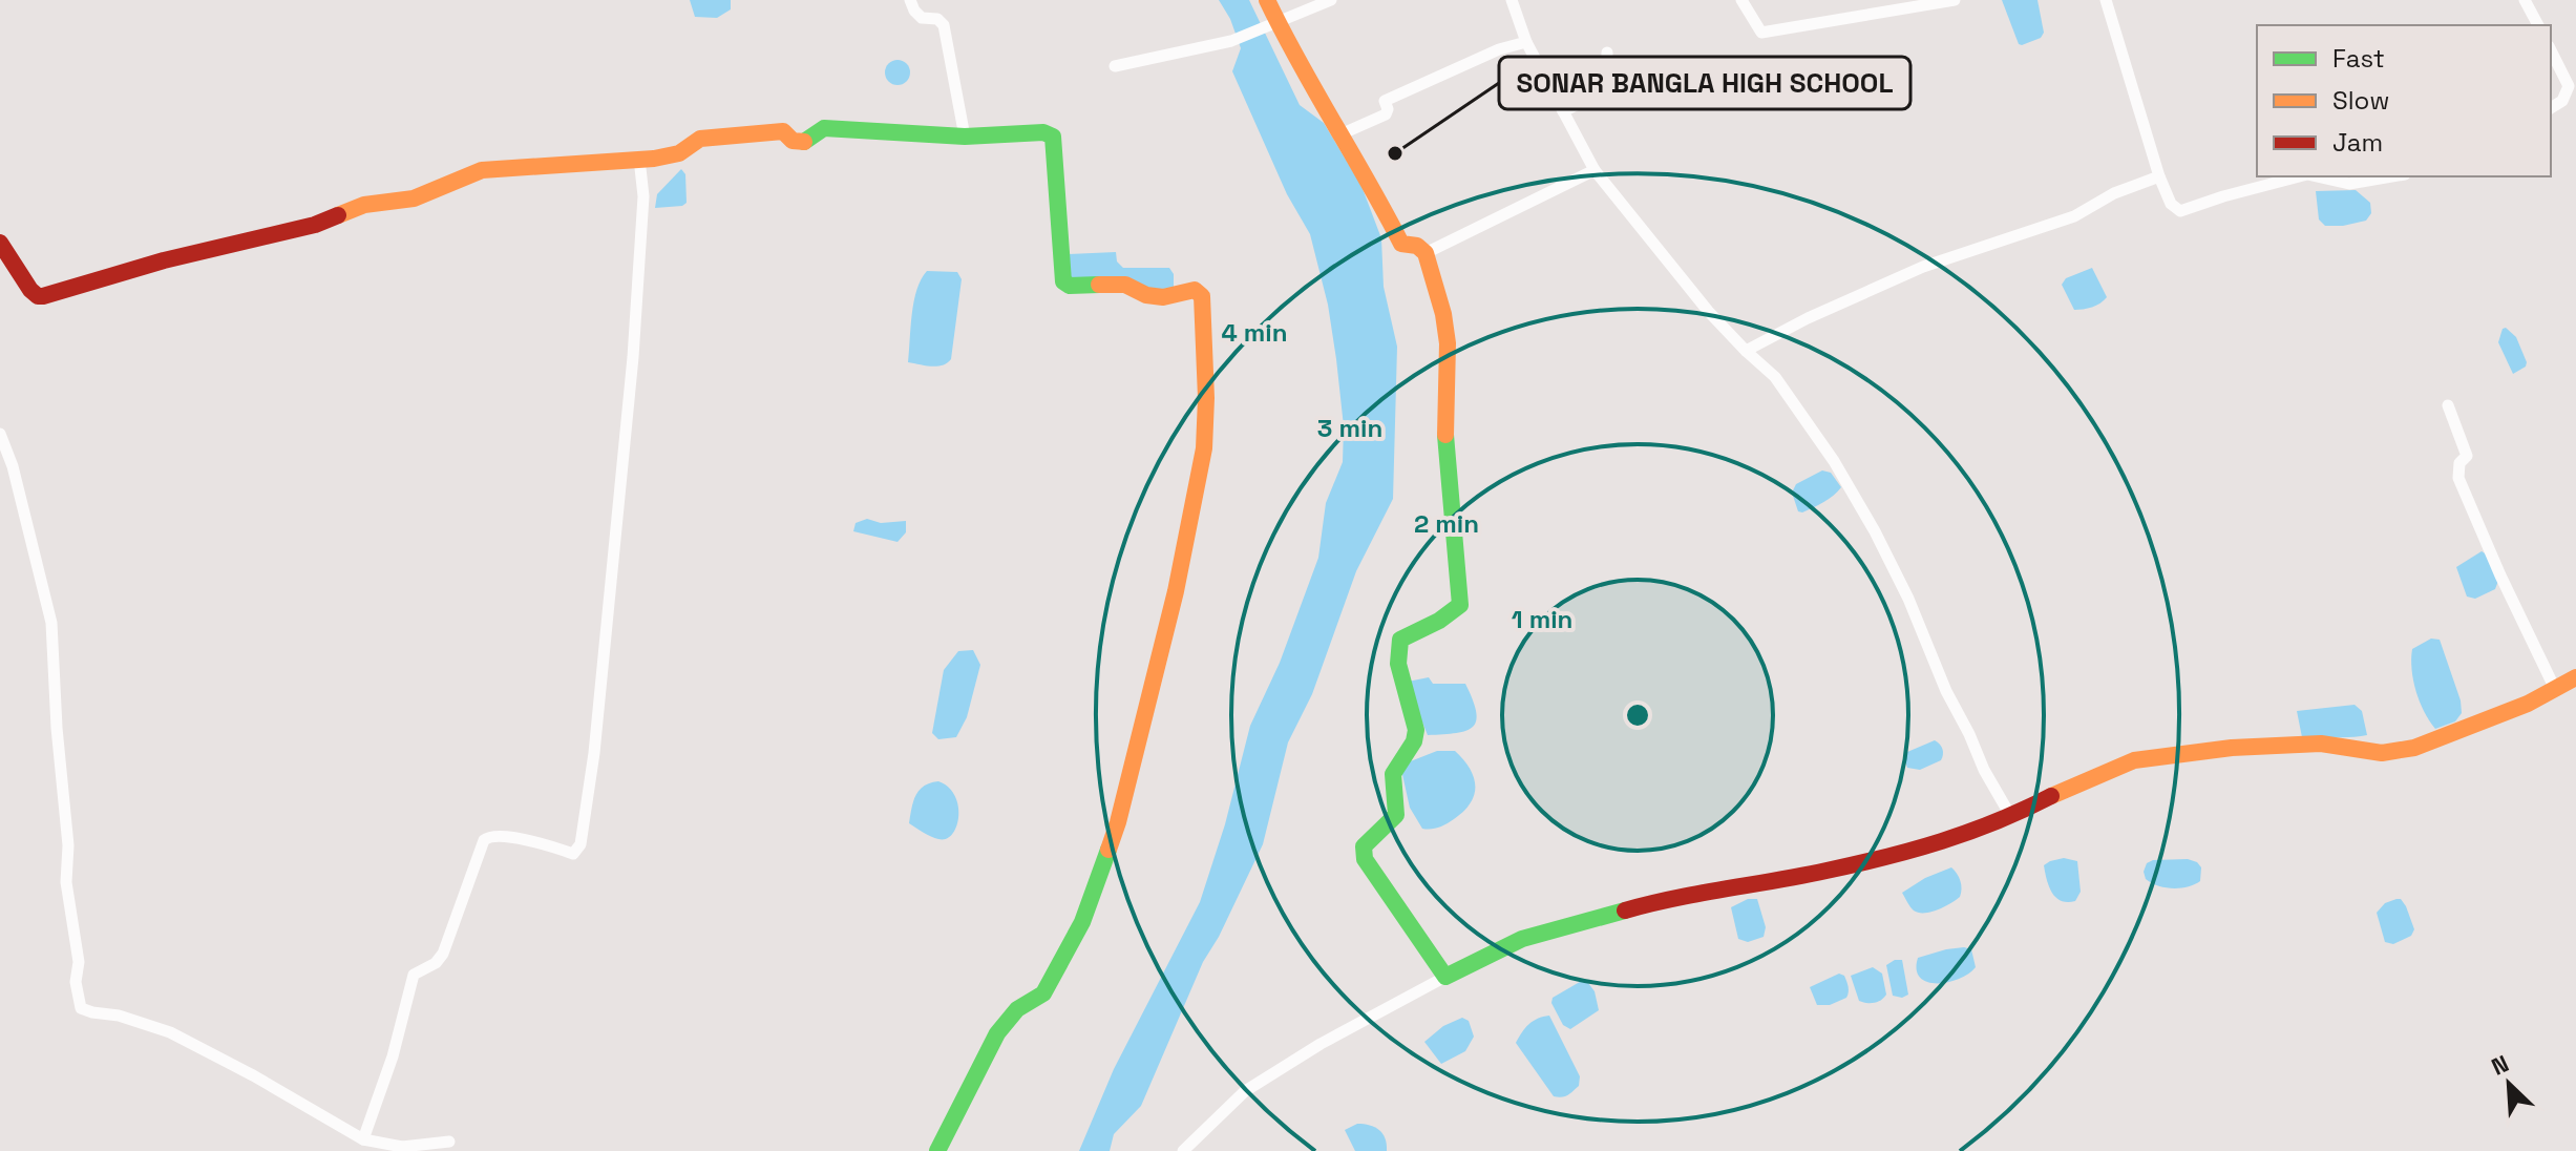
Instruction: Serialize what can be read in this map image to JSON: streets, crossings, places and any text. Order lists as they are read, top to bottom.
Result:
{
  "places": ["SONAR BANGLA HIGH SCHOOL"],
  "legend": ["Fast", "Slow", "Jam"],
  "north": "top left",
  "rings": [
    "4 min",
    "3 min",
    "2 min",
    "1 min"
  ]
}
